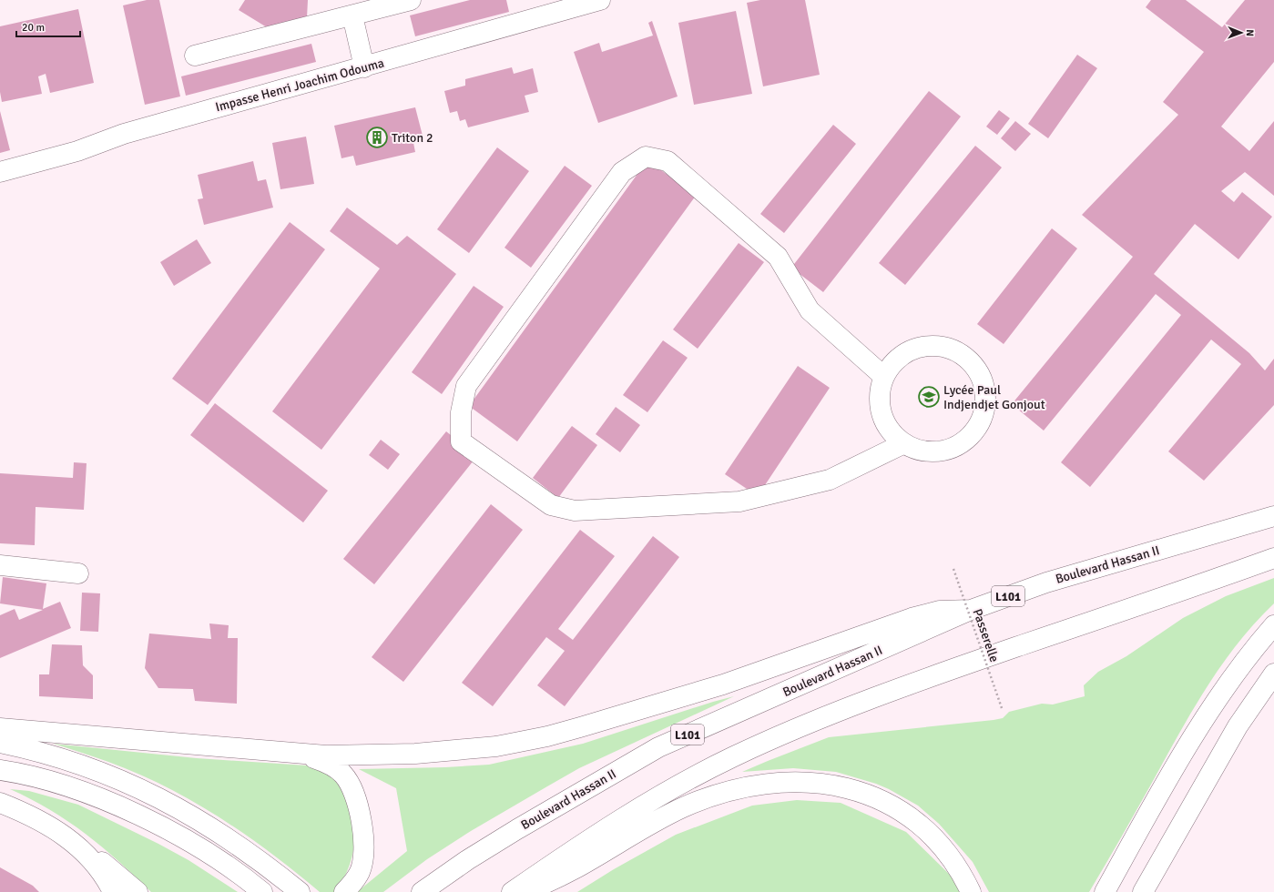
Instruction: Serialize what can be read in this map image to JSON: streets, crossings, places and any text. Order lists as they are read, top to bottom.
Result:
{
  "streets": {
    "main road": ["Impasse Henri Joachim Odouma", "Boulevard Hassan II", "L101"],
    "path": ["Passerelle"]
  },
  "places": {
    "building": ["Triton 2"],
    "school or university": ["Lycée Paul Indjendjet Gonjout"]
  },
  "scale_bar": "20 m",
  "north": "right"
}
